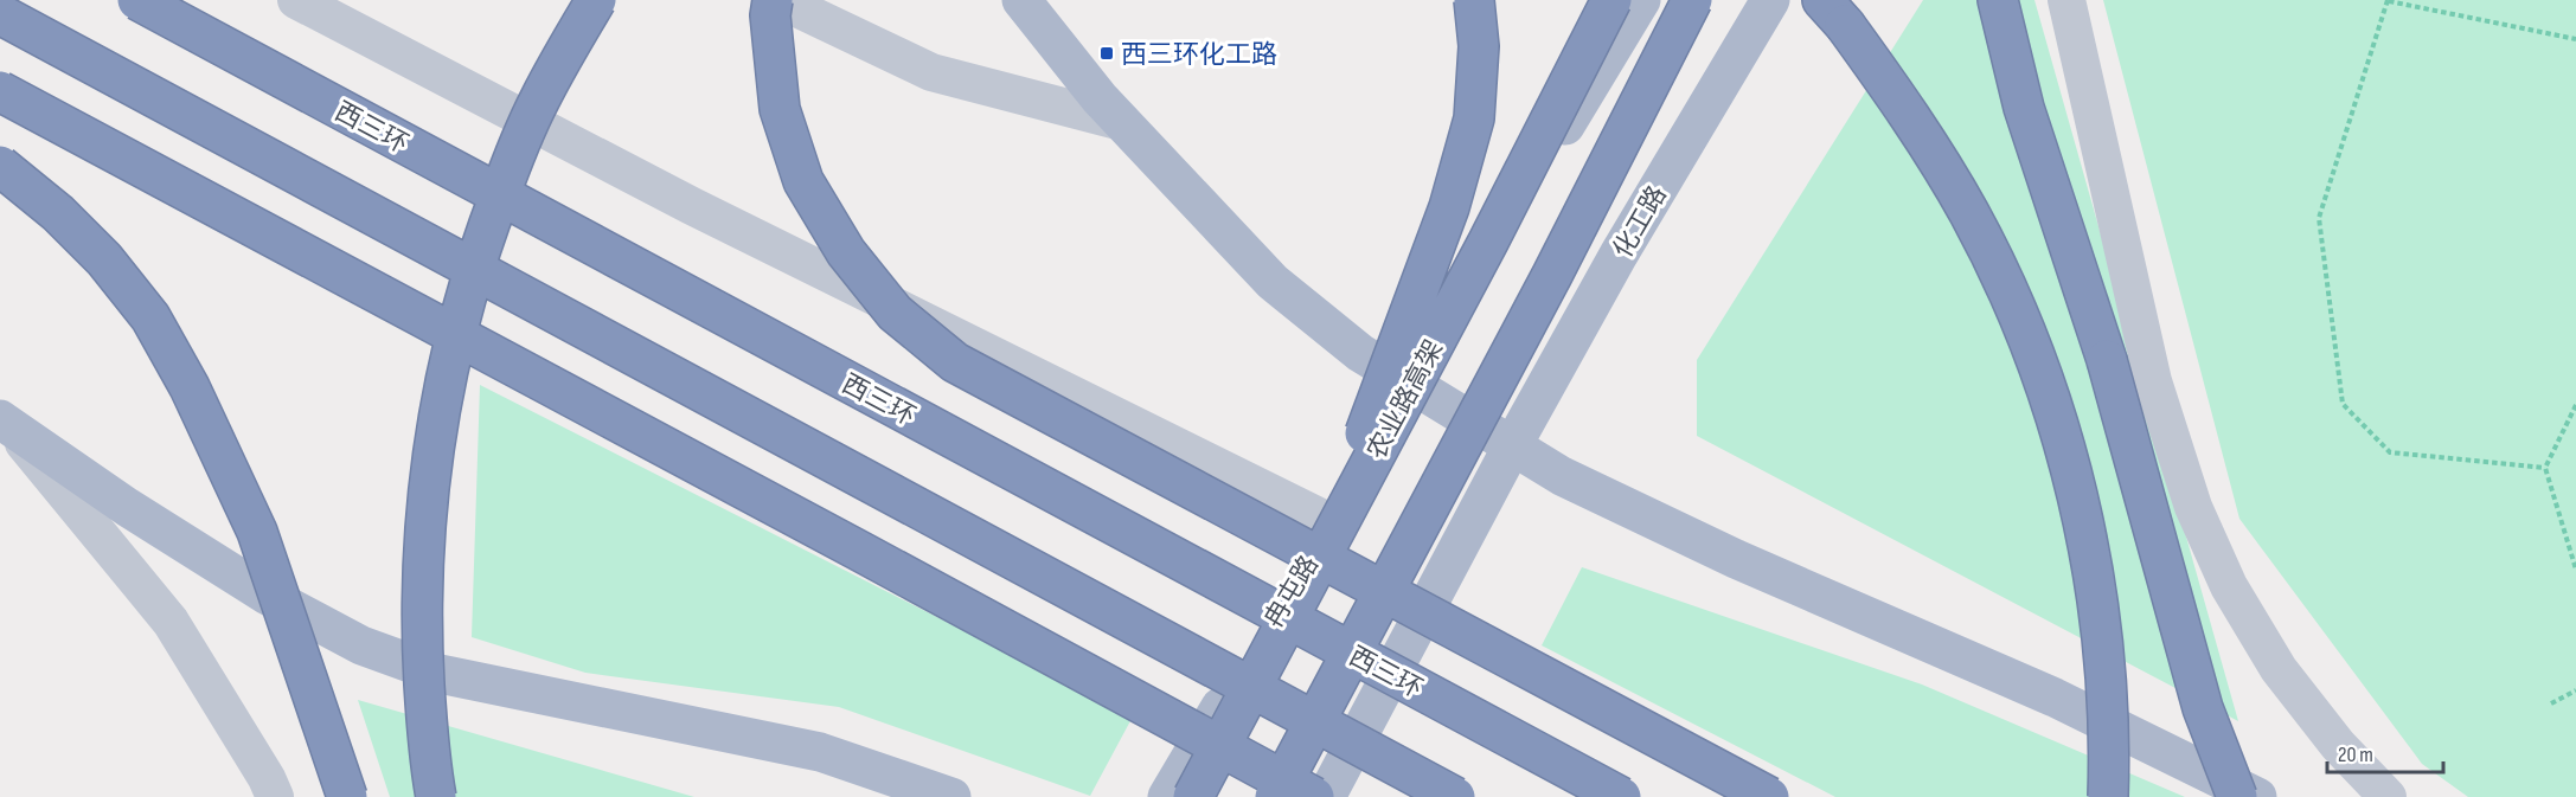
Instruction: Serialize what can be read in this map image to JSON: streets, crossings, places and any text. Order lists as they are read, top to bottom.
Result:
{
  "streets": {
    "highway": ["西三环", "农业路高架"],
    "main road": ["化工路", "冉屯路"]
  },
  "crossings": [
    ["农业路高架", "冉屯路"]
  ],
  "places": {
    "transit": ["西三环化工路"]
  },
  "scale_bar": "20 m"
}
